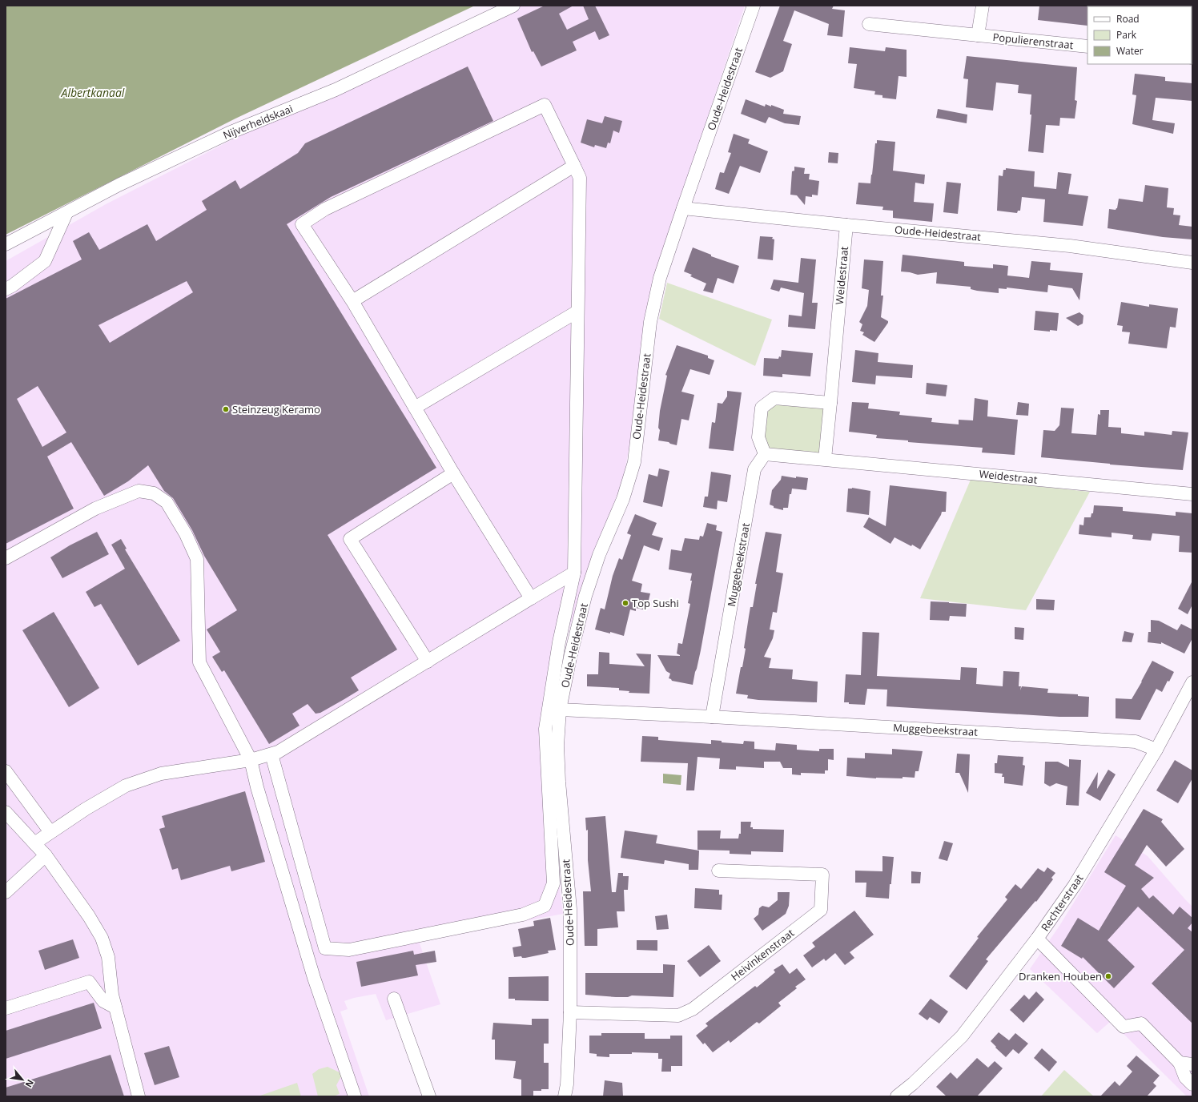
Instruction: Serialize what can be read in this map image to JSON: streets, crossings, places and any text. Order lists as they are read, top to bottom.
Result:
{
  "streets": {
    "street": [
      "Populierenstraat",
      "Oude-Heidestraat",
      "Nijverheidskaai",
      "Weidestraat",
      "Muggebeekstraat",
      "Rechterstraat",
      "Heivinkenstraat"
    ]
  },
  "crossings": [
    ["Oude-Heidestraat", "Weidestraat"],
    ["Oude-Heidestraat", "Muggebeekstraat"],
    ["Oude-Heidestraat", "Heivinkenstraat"],
    ["Weidestraat", "Muggebeekstraat"],
    ["Muggebeekstraat", "Rechterstraat"]
  ],
  "water": ["Albertkanaal"],
  "places": ["Steinzeug Keramo", "Top Sushi", "Dranken Houben"],
  "legend": ["Road", "Park", "Water"],
  "north": "bottom right"
}
